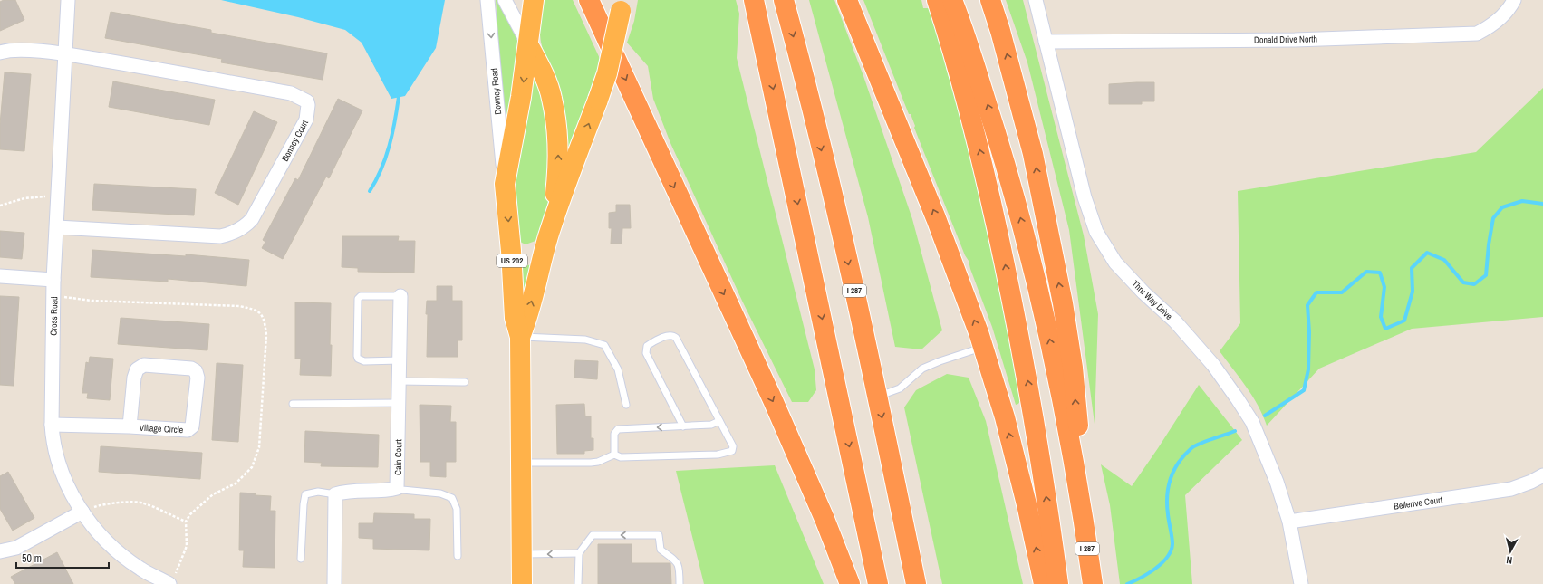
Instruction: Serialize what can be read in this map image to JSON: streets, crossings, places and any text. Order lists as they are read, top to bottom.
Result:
{
  "streets": {
    "highway": ["US 202", "I 287"],
    "street": [
      "Donald Drive North",
      "Downey Road",
      "Bonney Court",
      "Thru Way Drive",
      "Cross Road",
      "Village Circle",
      "Cain Court",
      "Bellerive Court"
    ]
  },
  "crossings": [
    ["Donald Drive North", "Thru Way Drive"],
    ["Downey Road", "US 202"],
    ["Bonney Court", "Cross Road"],
    ["Thru Way Drive", "Bellerive Court"],
    ["Cross Road", "Village Circle"]
  ],
  "one_way": ["Downey Road"],
  "scale_bar": "50 m",
  "north": "bottom"
}
